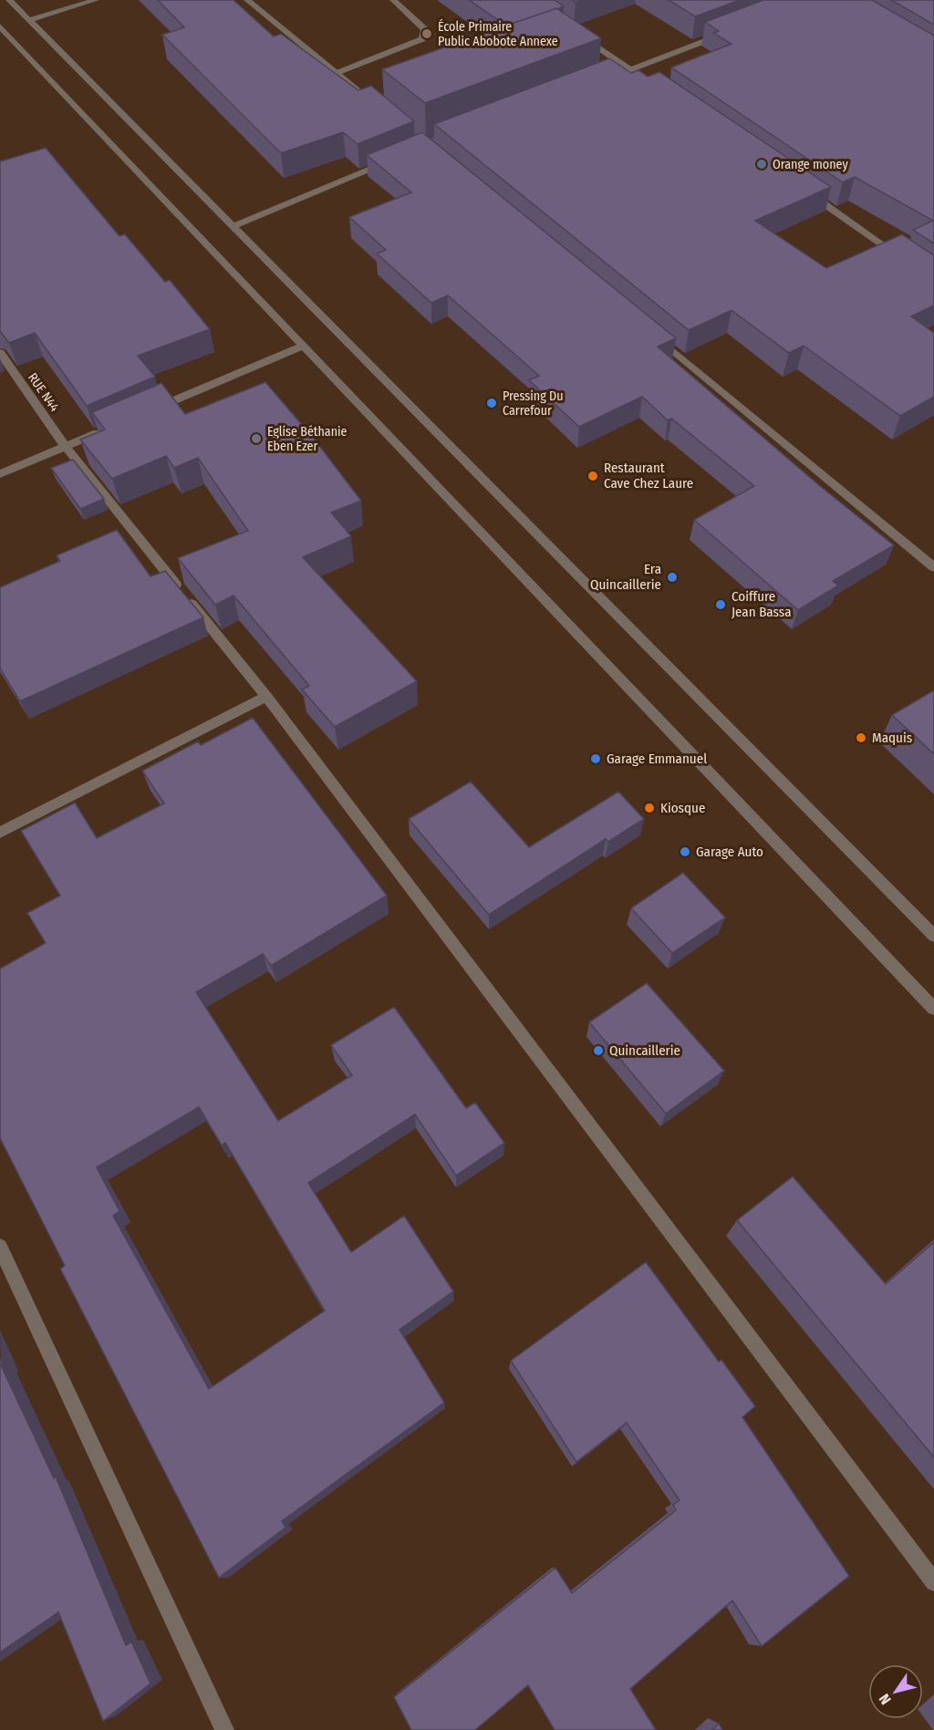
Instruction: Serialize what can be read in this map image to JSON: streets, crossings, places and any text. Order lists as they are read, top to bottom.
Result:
{
  "streets": {
    "street": ["RUE N44"]
  },
  "places": [
    "École Primaire Public Abobote Annexe",
    "Orange money",
    "Pressing Du Carrefour",
    "Eglise Béthanie Eben Ezer",
    "Restaurant Cave Chez Laure",
    "Era Quincaillerie",
    "Coiffure Jean Bassa",
    "Maquis",
    "Garage Emmanuel",
    "Kiosque",
    "Garage Auto",
    "Quincaillerie"
  ],
  "north": "bottom left"
}
